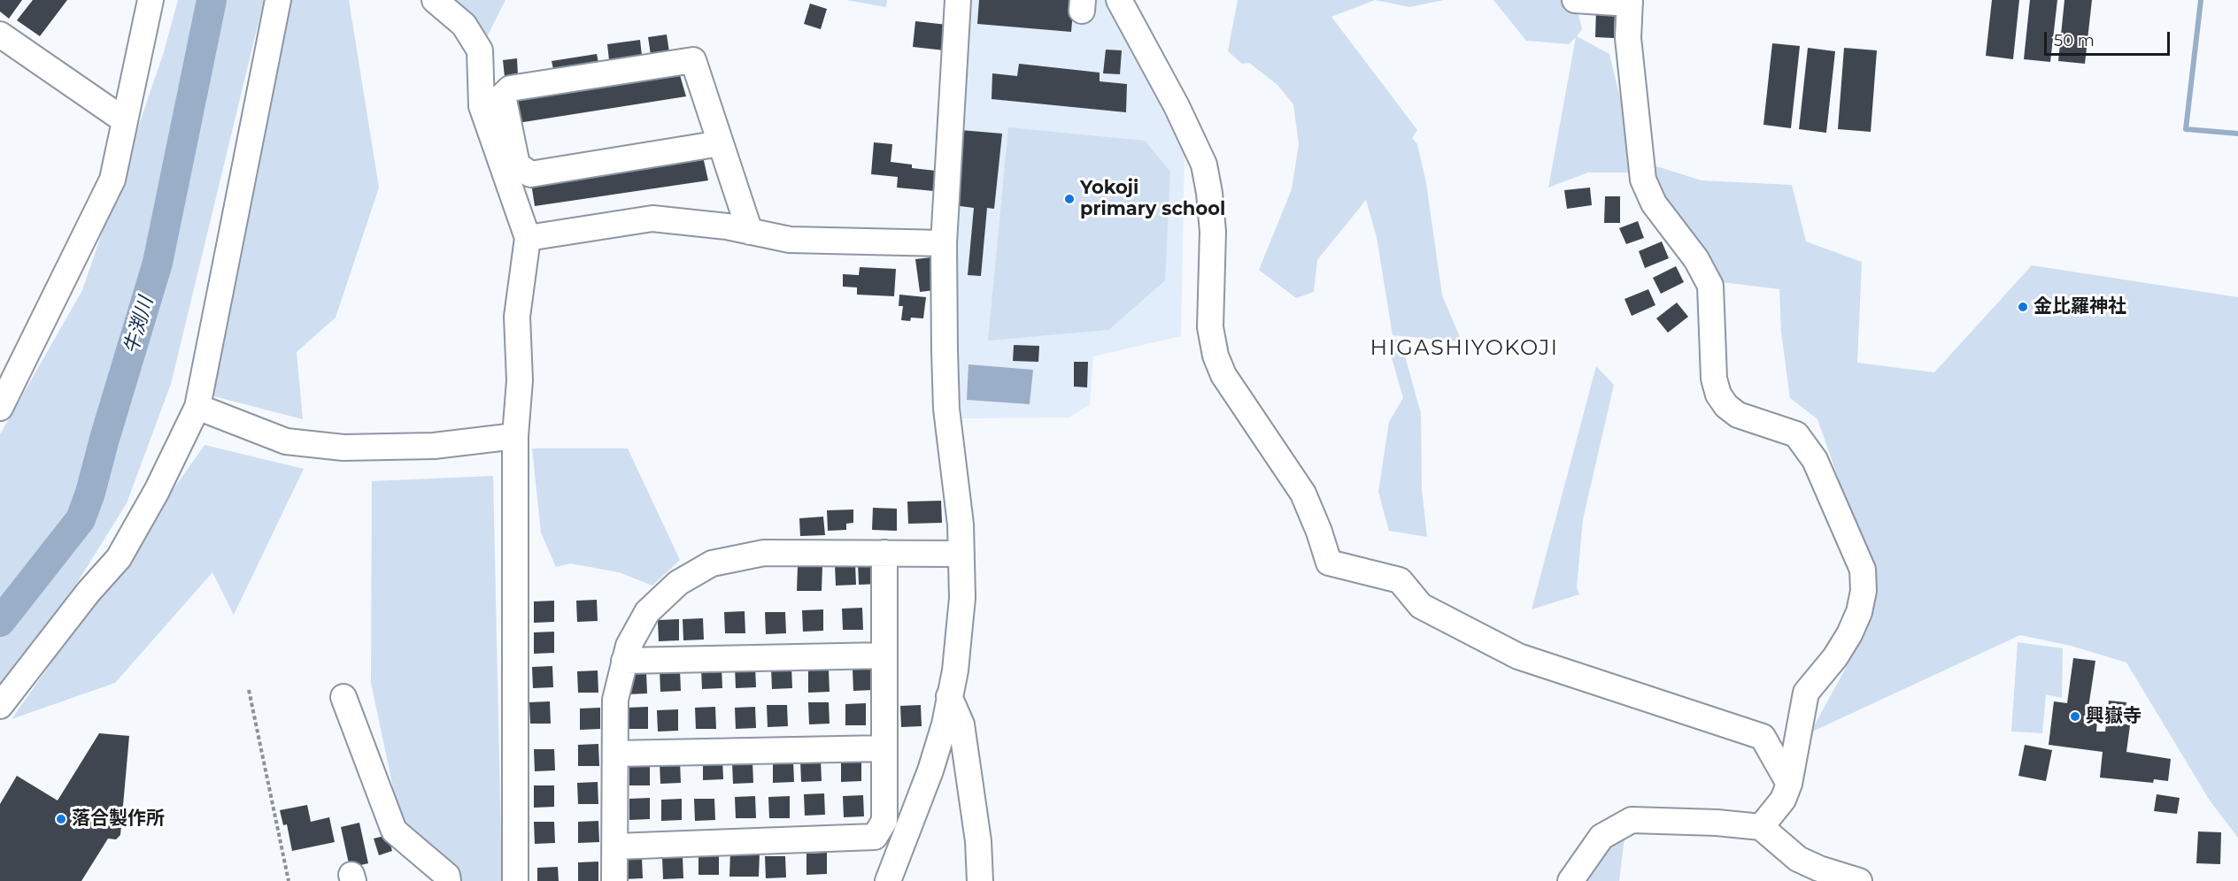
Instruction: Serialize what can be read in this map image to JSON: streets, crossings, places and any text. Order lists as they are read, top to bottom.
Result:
{
  "districts": ["HIGASHIYOKOJI"],
  "water": ["牛渕川"],
  "places": [
    "Yokoji primary school",
    "金比羅神社",
    "興嶽寺",
    "落合製作所"
  ],
  "scale_bar": "50 m"
}
